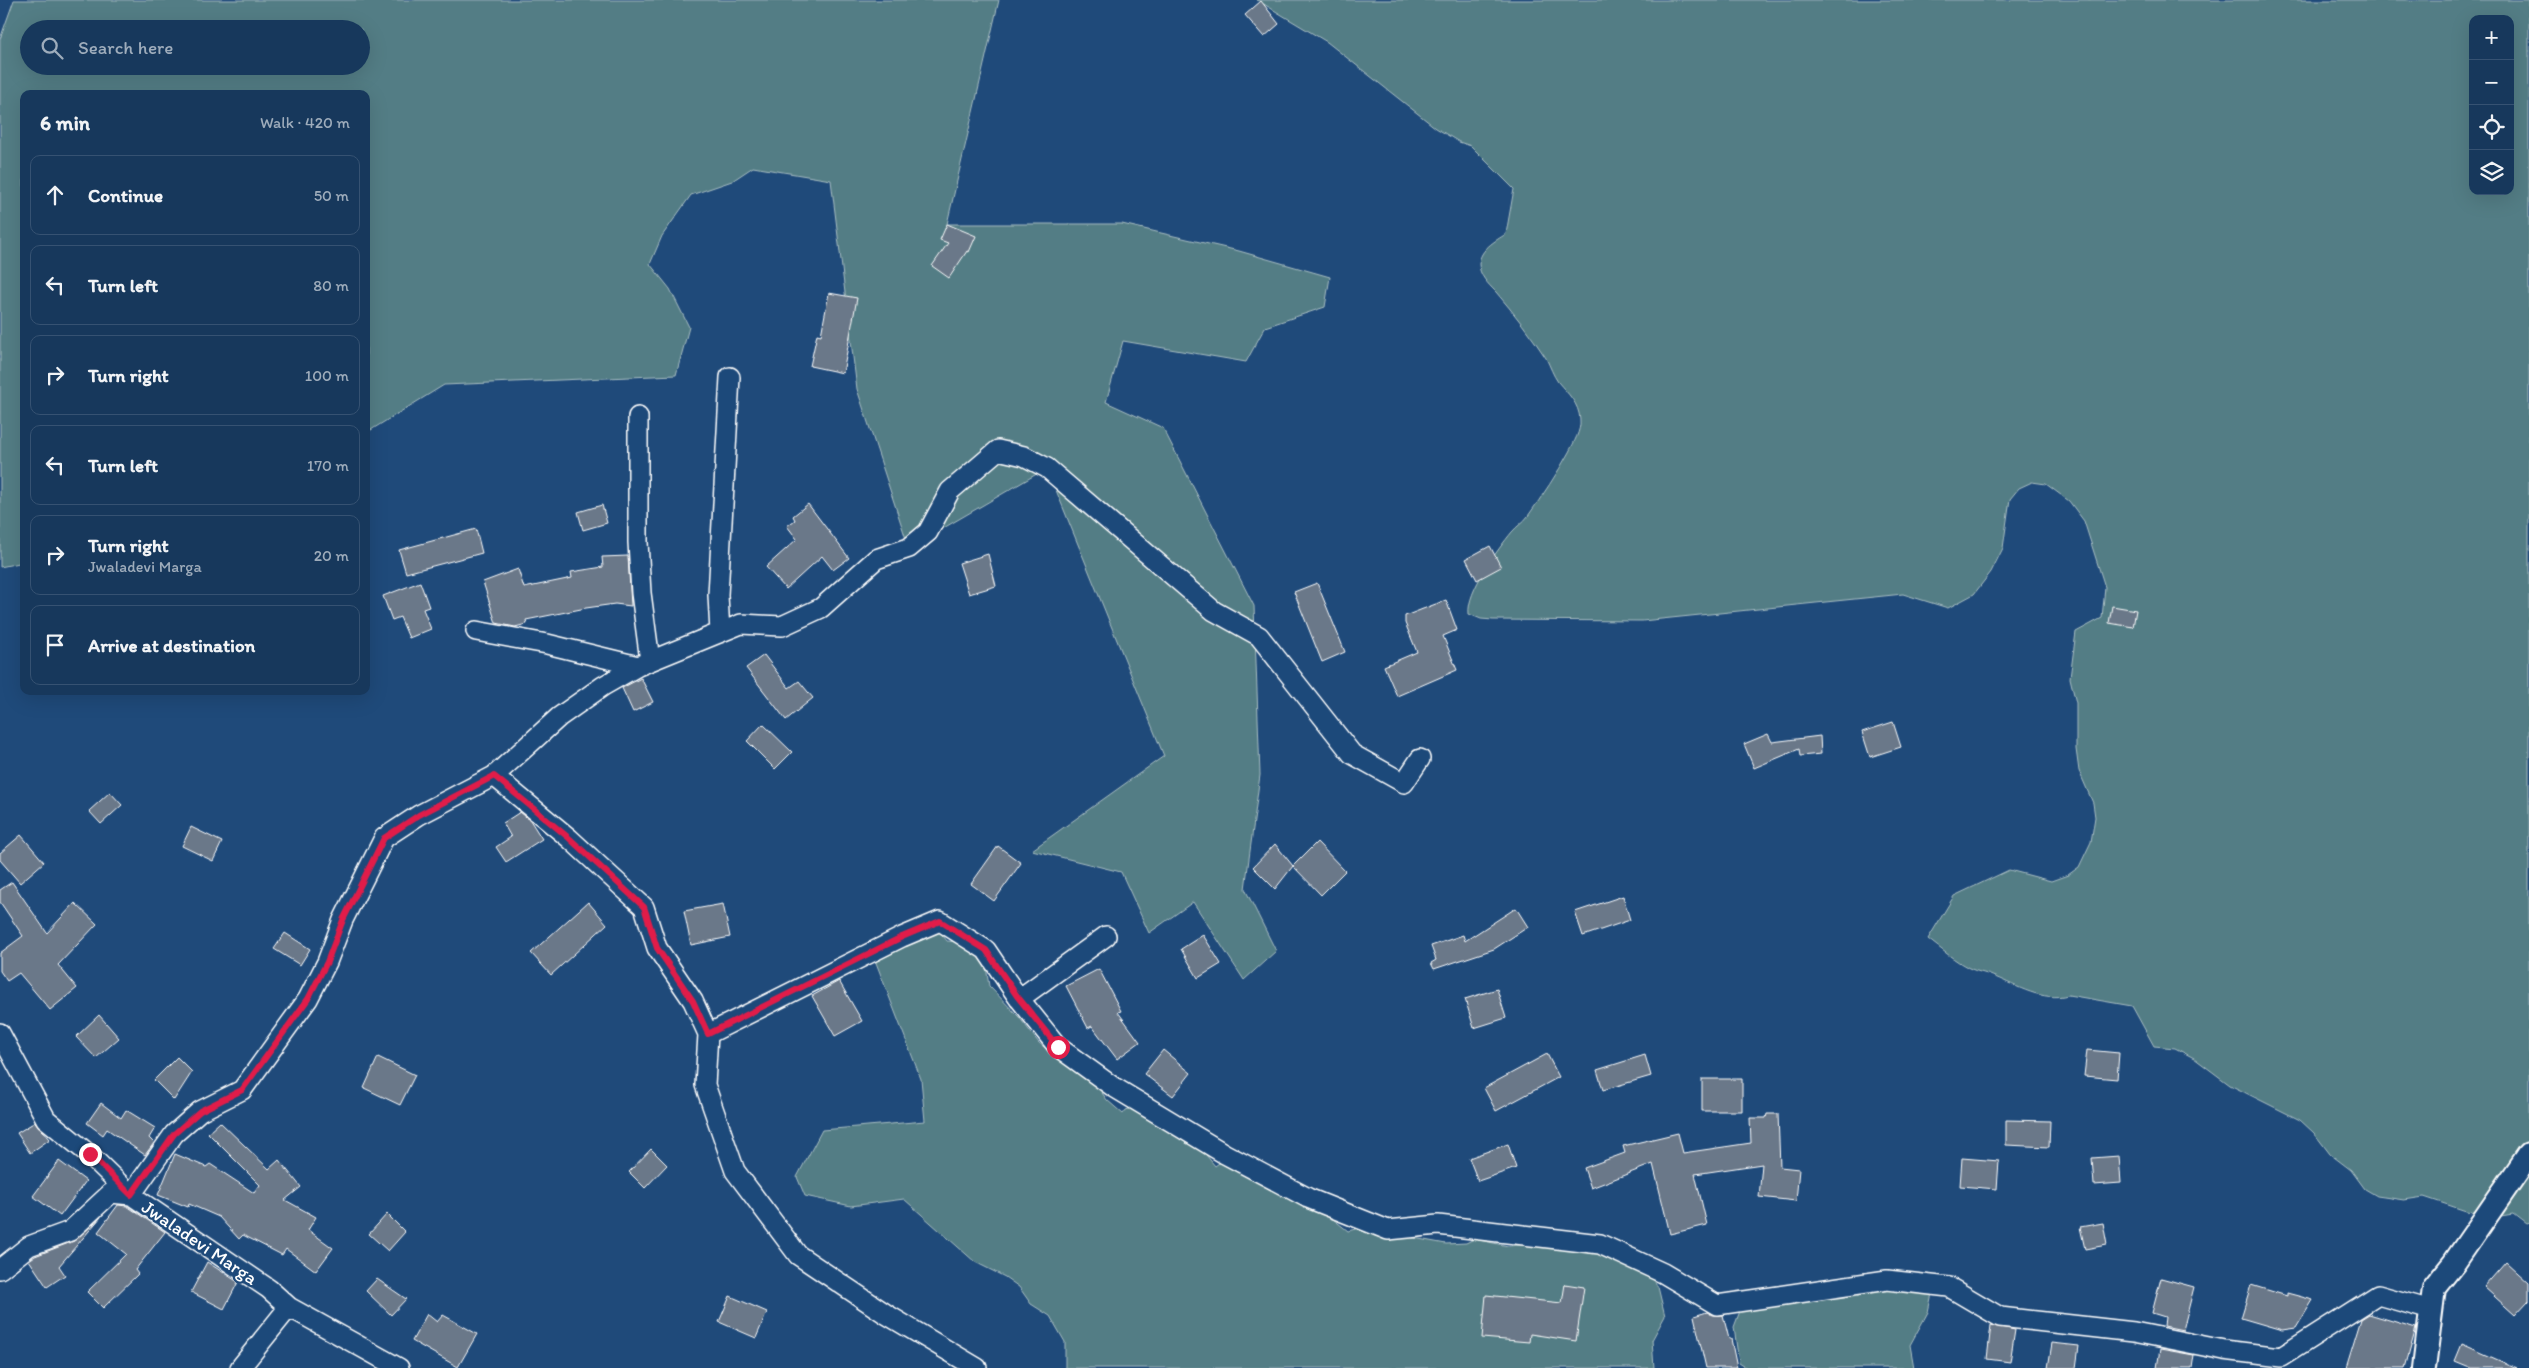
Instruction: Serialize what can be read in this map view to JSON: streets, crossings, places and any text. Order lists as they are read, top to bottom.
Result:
{
  "streets": {
    "street": ["Jwaladevi Marga"]
  },
  "page": {
    "map_buttons": ["+", "−"],
    "search": "Search here",
    "heading": ["6 min", "Walk · 420 m"],
    "list": [
      ["Continue", "50 m"],
      ["Turn left", "80 m"],
      ["Turn right", "100 m"],
      ["Turn left", "170 m"],
      ["Turn right", "Jwaladevi Marga", "20 m"],
      "Arrive at destination"
    ]
  }
}
